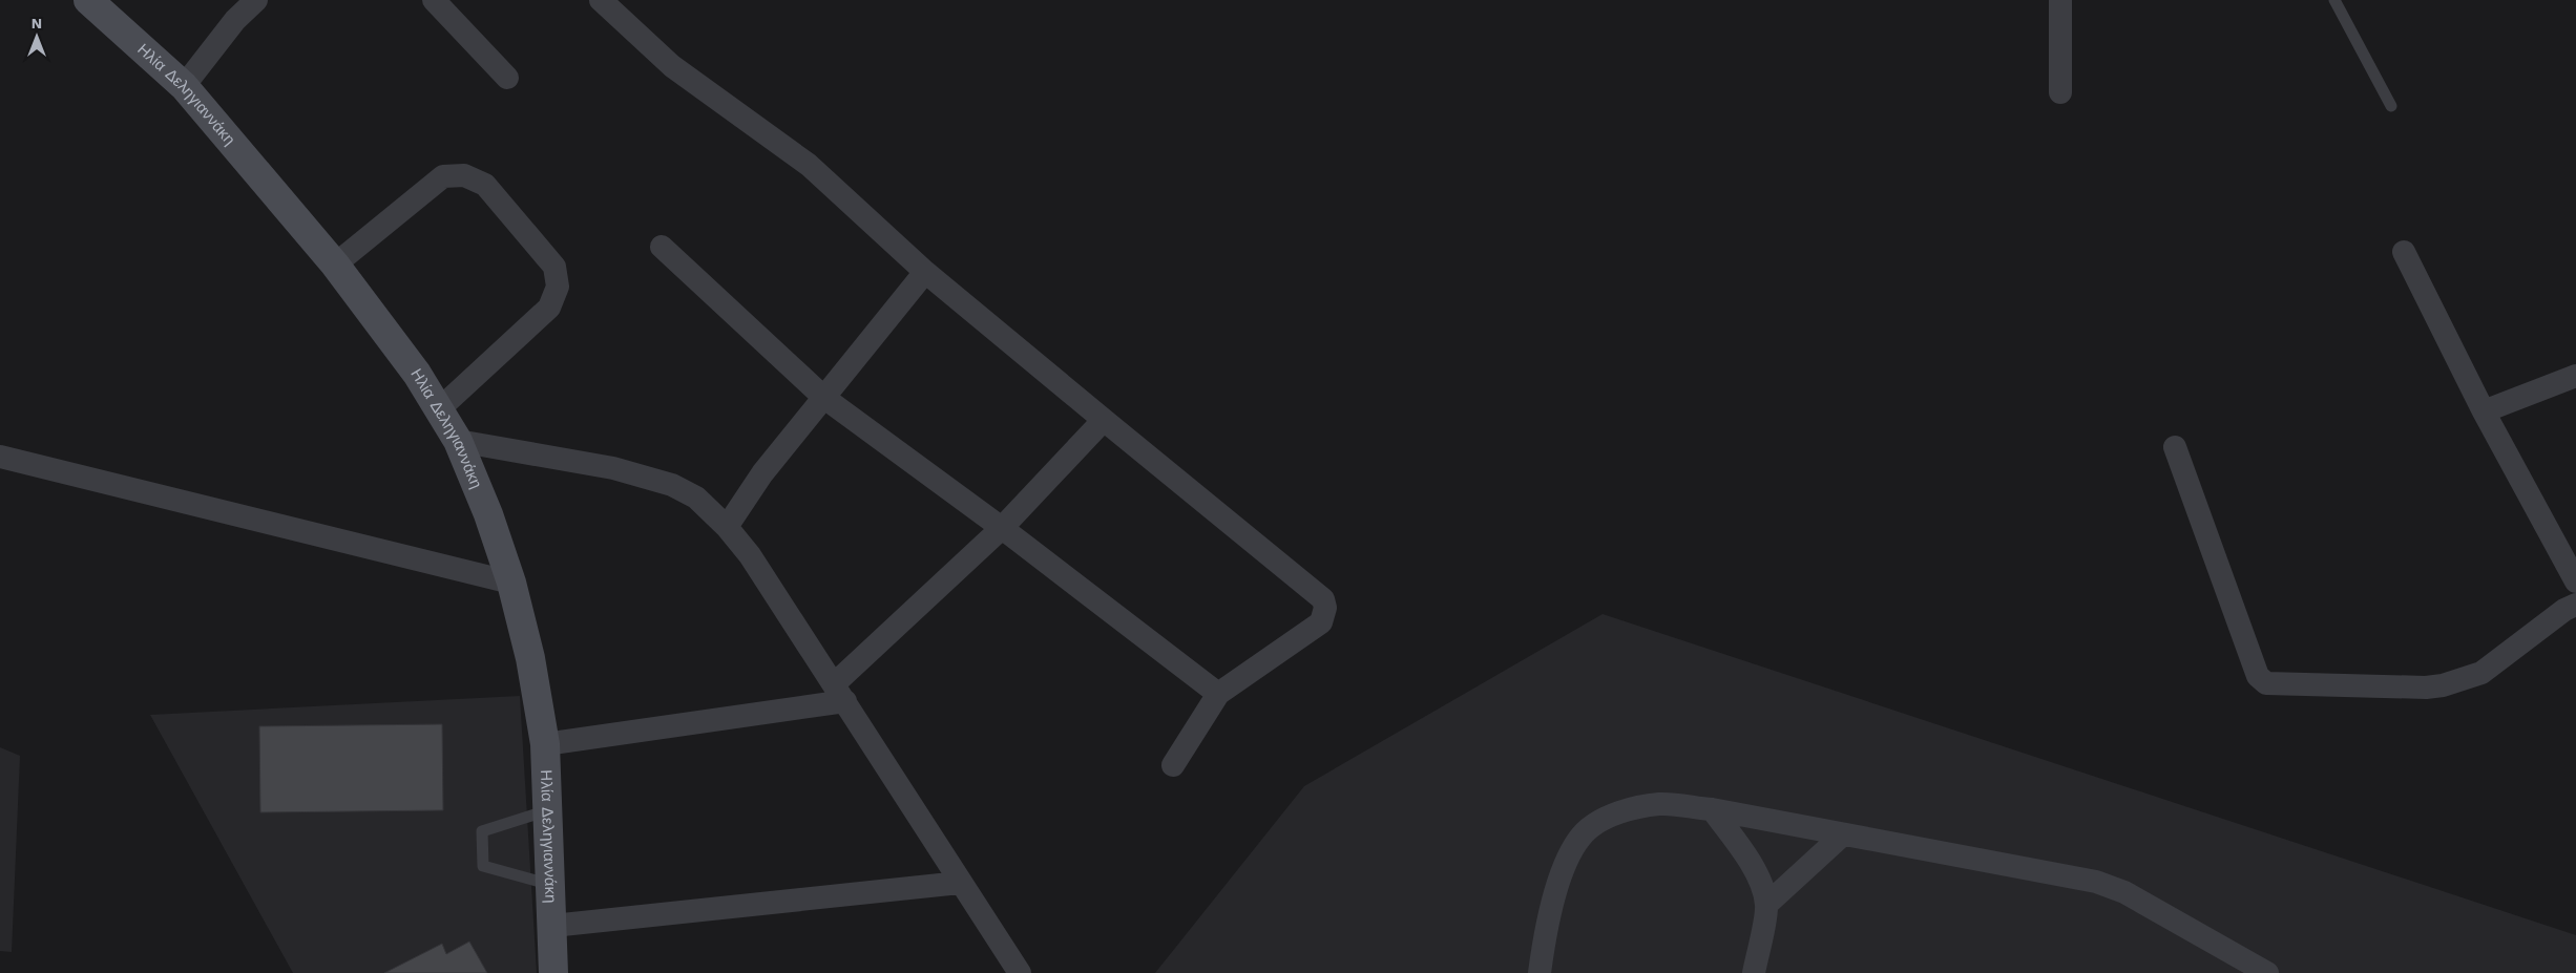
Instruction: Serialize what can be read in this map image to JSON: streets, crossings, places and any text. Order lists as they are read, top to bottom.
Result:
{
  "streets": {
    "street": ["Ηλία Δεληγιαννάκη"]
  },
  "north": "top"
}
